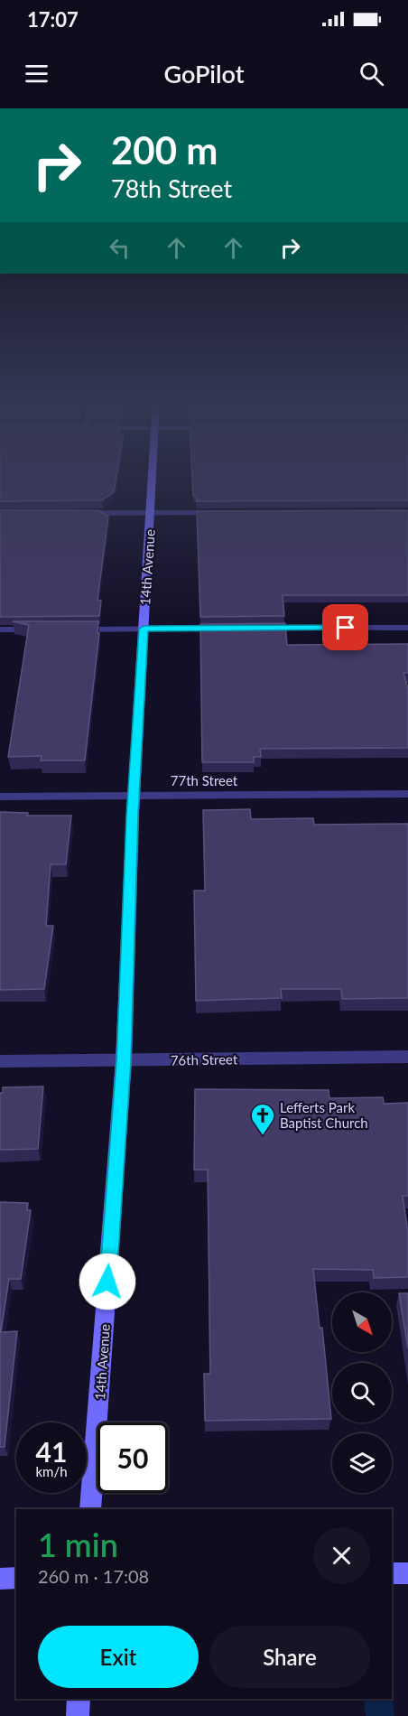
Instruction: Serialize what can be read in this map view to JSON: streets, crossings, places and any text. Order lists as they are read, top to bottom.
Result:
{
  "streets": {
    "main road": ["14th Avenue"],
    "street": ["77th Street", "76th Street"]
  },
  "crossings": [
    ["14th Avenue", "77th Street"],
    ["14th Avenue", "76th Street"]
  ],
  "places": {
    "church": ["Lefferts Park Baptist Church"]
  },
  "north": "bottom right",
  "page": {
    "status": "17:07",
    "header": "GoPilot",
    "turn": ["200 m", "78th Street"],
    "speed": "41 km/h",
    "limit": "50",
    "heading": ["1 min", "260 m · 17:08"],
    "buttons": ["Exit", "Share"]
  }
}
